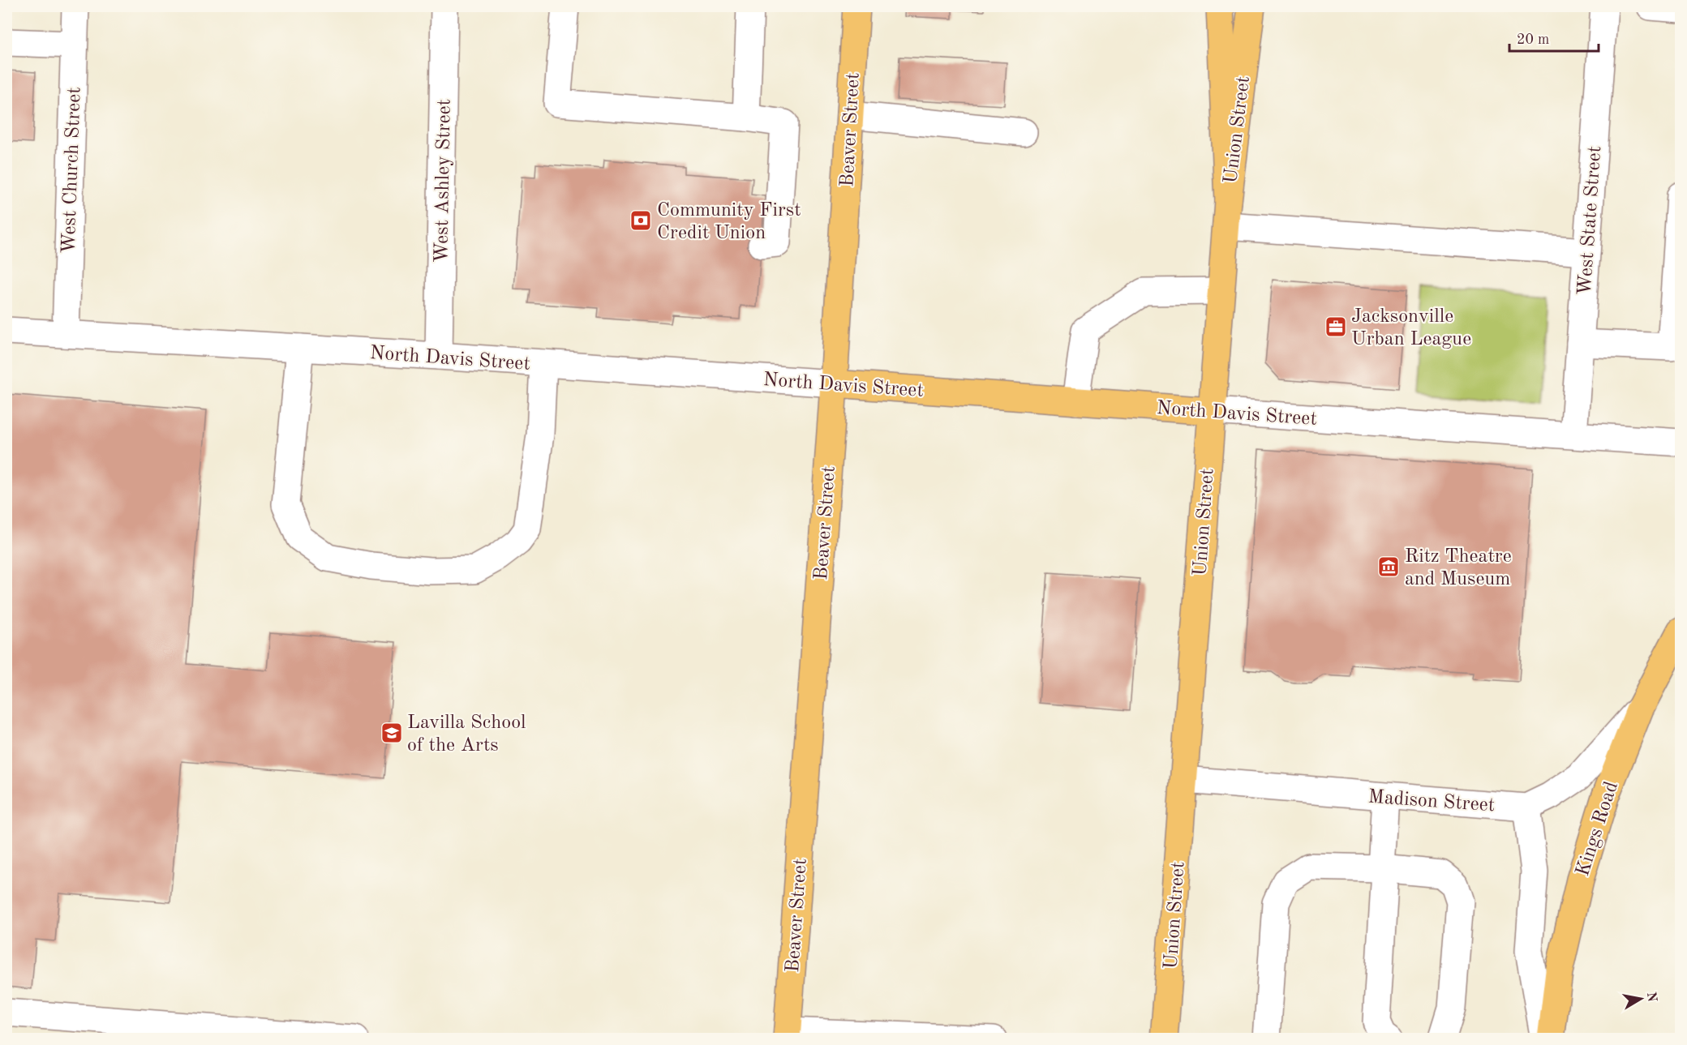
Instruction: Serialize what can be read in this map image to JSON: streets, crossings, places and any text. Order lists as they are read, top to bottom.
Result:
{
  "streets": {
    "main road": [
      "Beaver Street",
      "Union Street",
      "North Davis Street",
      "Kings Road"
    ],
    "street": [
      "West Church Street",
      "West Ashley Street",
      "West State Street",
      "Madison Street"
    ]
  },
  "crossings": [
    ["Beaver Street", "North Davis Street"],
    ["Union Street", "North Davis Street"],
    ["Union Street", "Madison Street"],
    ["West Church Street", "North Davis Street"],
    ["West Ashley Street", "North Davis Street"],
    ["West State Street", "North Davis Street"],
    ["Madison Street", "Kings Road"]
  ],
  "places": {
    "bank": ["Community First Credit Union"],
    "office": ["Jacksonville Urban League"],
    "museum": ["Ritz Theatre and Museum"],
    "school or university": ["Lavilla School of the Arts"]
  },
  "scale_bar": "20 m",
  "north": "right"
}
